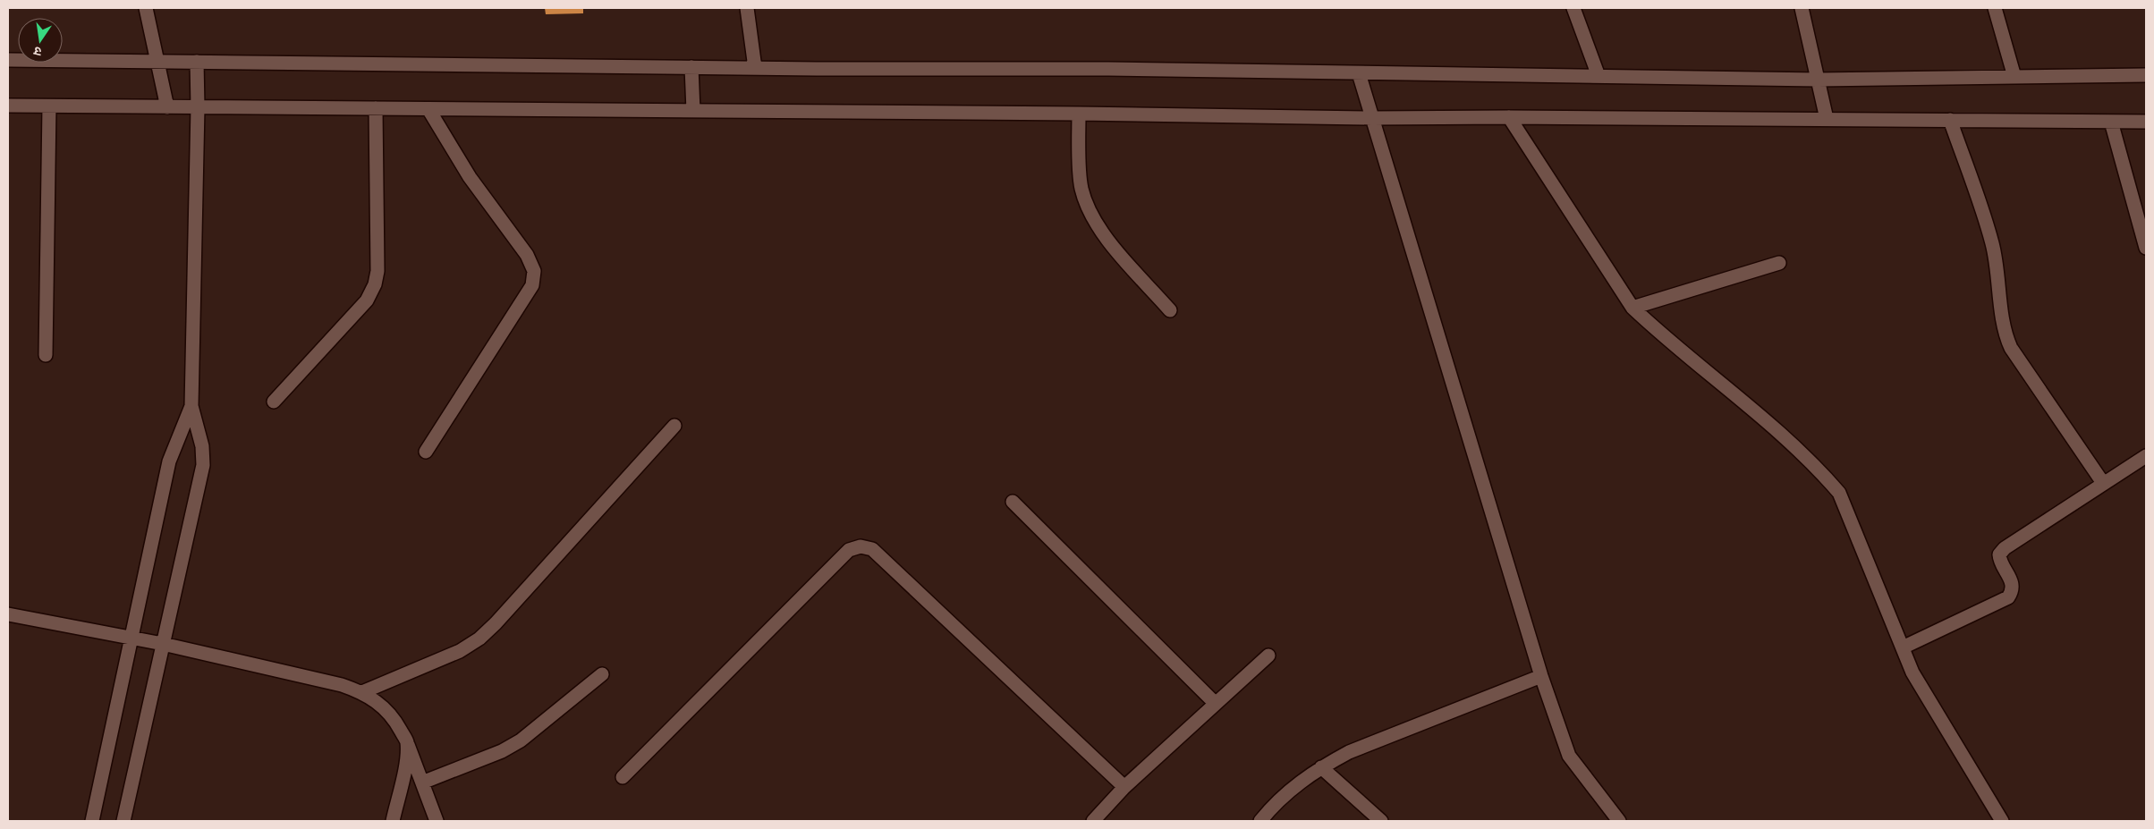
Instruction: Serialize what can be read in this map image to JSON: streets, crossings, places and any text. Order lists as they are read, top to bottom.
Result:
{
  "north": "bottom"
}
